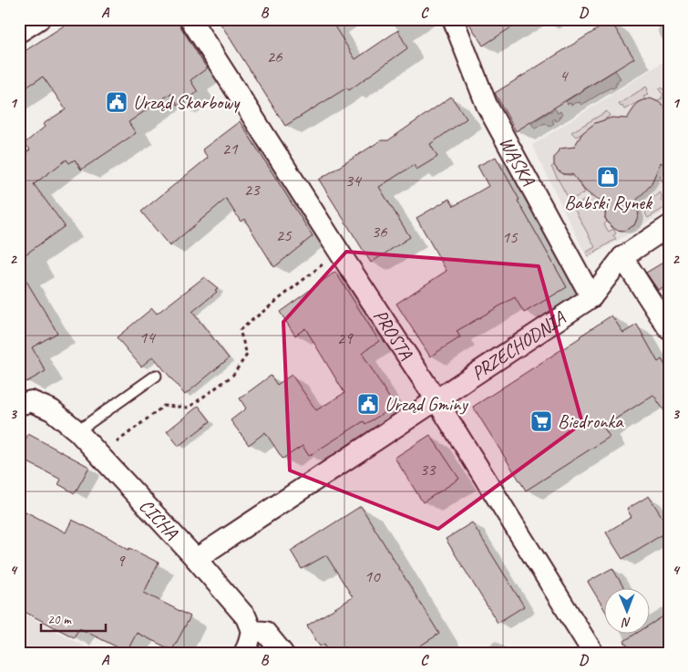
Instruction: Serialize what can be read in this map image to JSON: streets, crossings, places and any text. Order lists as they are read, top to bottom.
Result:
{
  "streets": {
    "street": [
      "WĄSKA",
      "PROSTA",
      "PRZECHODNIA",
      "CICHA"
    ]
  },
  "crossings": [
    ["WĄSKA", "PRZECHODNIA"],
    ["PROSTA", "PRZECHODNIA"],
    ["PRZECHODNIA", "CICHA"]
  ],
  "places": {
    "public building": ["Urząd Skarbowy", "Urząd Gminy"],
    "shop": ["Babski Rynek"],
    "supermarket": ["Biedronka"]
  },
  "house_numbers": [
    "26",
    "4",
    "21",
    "34",
    "23",
    "36",
    "25",
    "15",
    "14",
    "29",
    "33",
    "9",
    "10"
  ],
  "scale_bar": "20 m",
  "north": "bottom",
  "grid": {
    "columns": [
      "A",
      "B",
      "C",
      "D"
    ],
    "rows": [
      "1",
      "2",
      "3",
      "4"
    ]
  }
}
